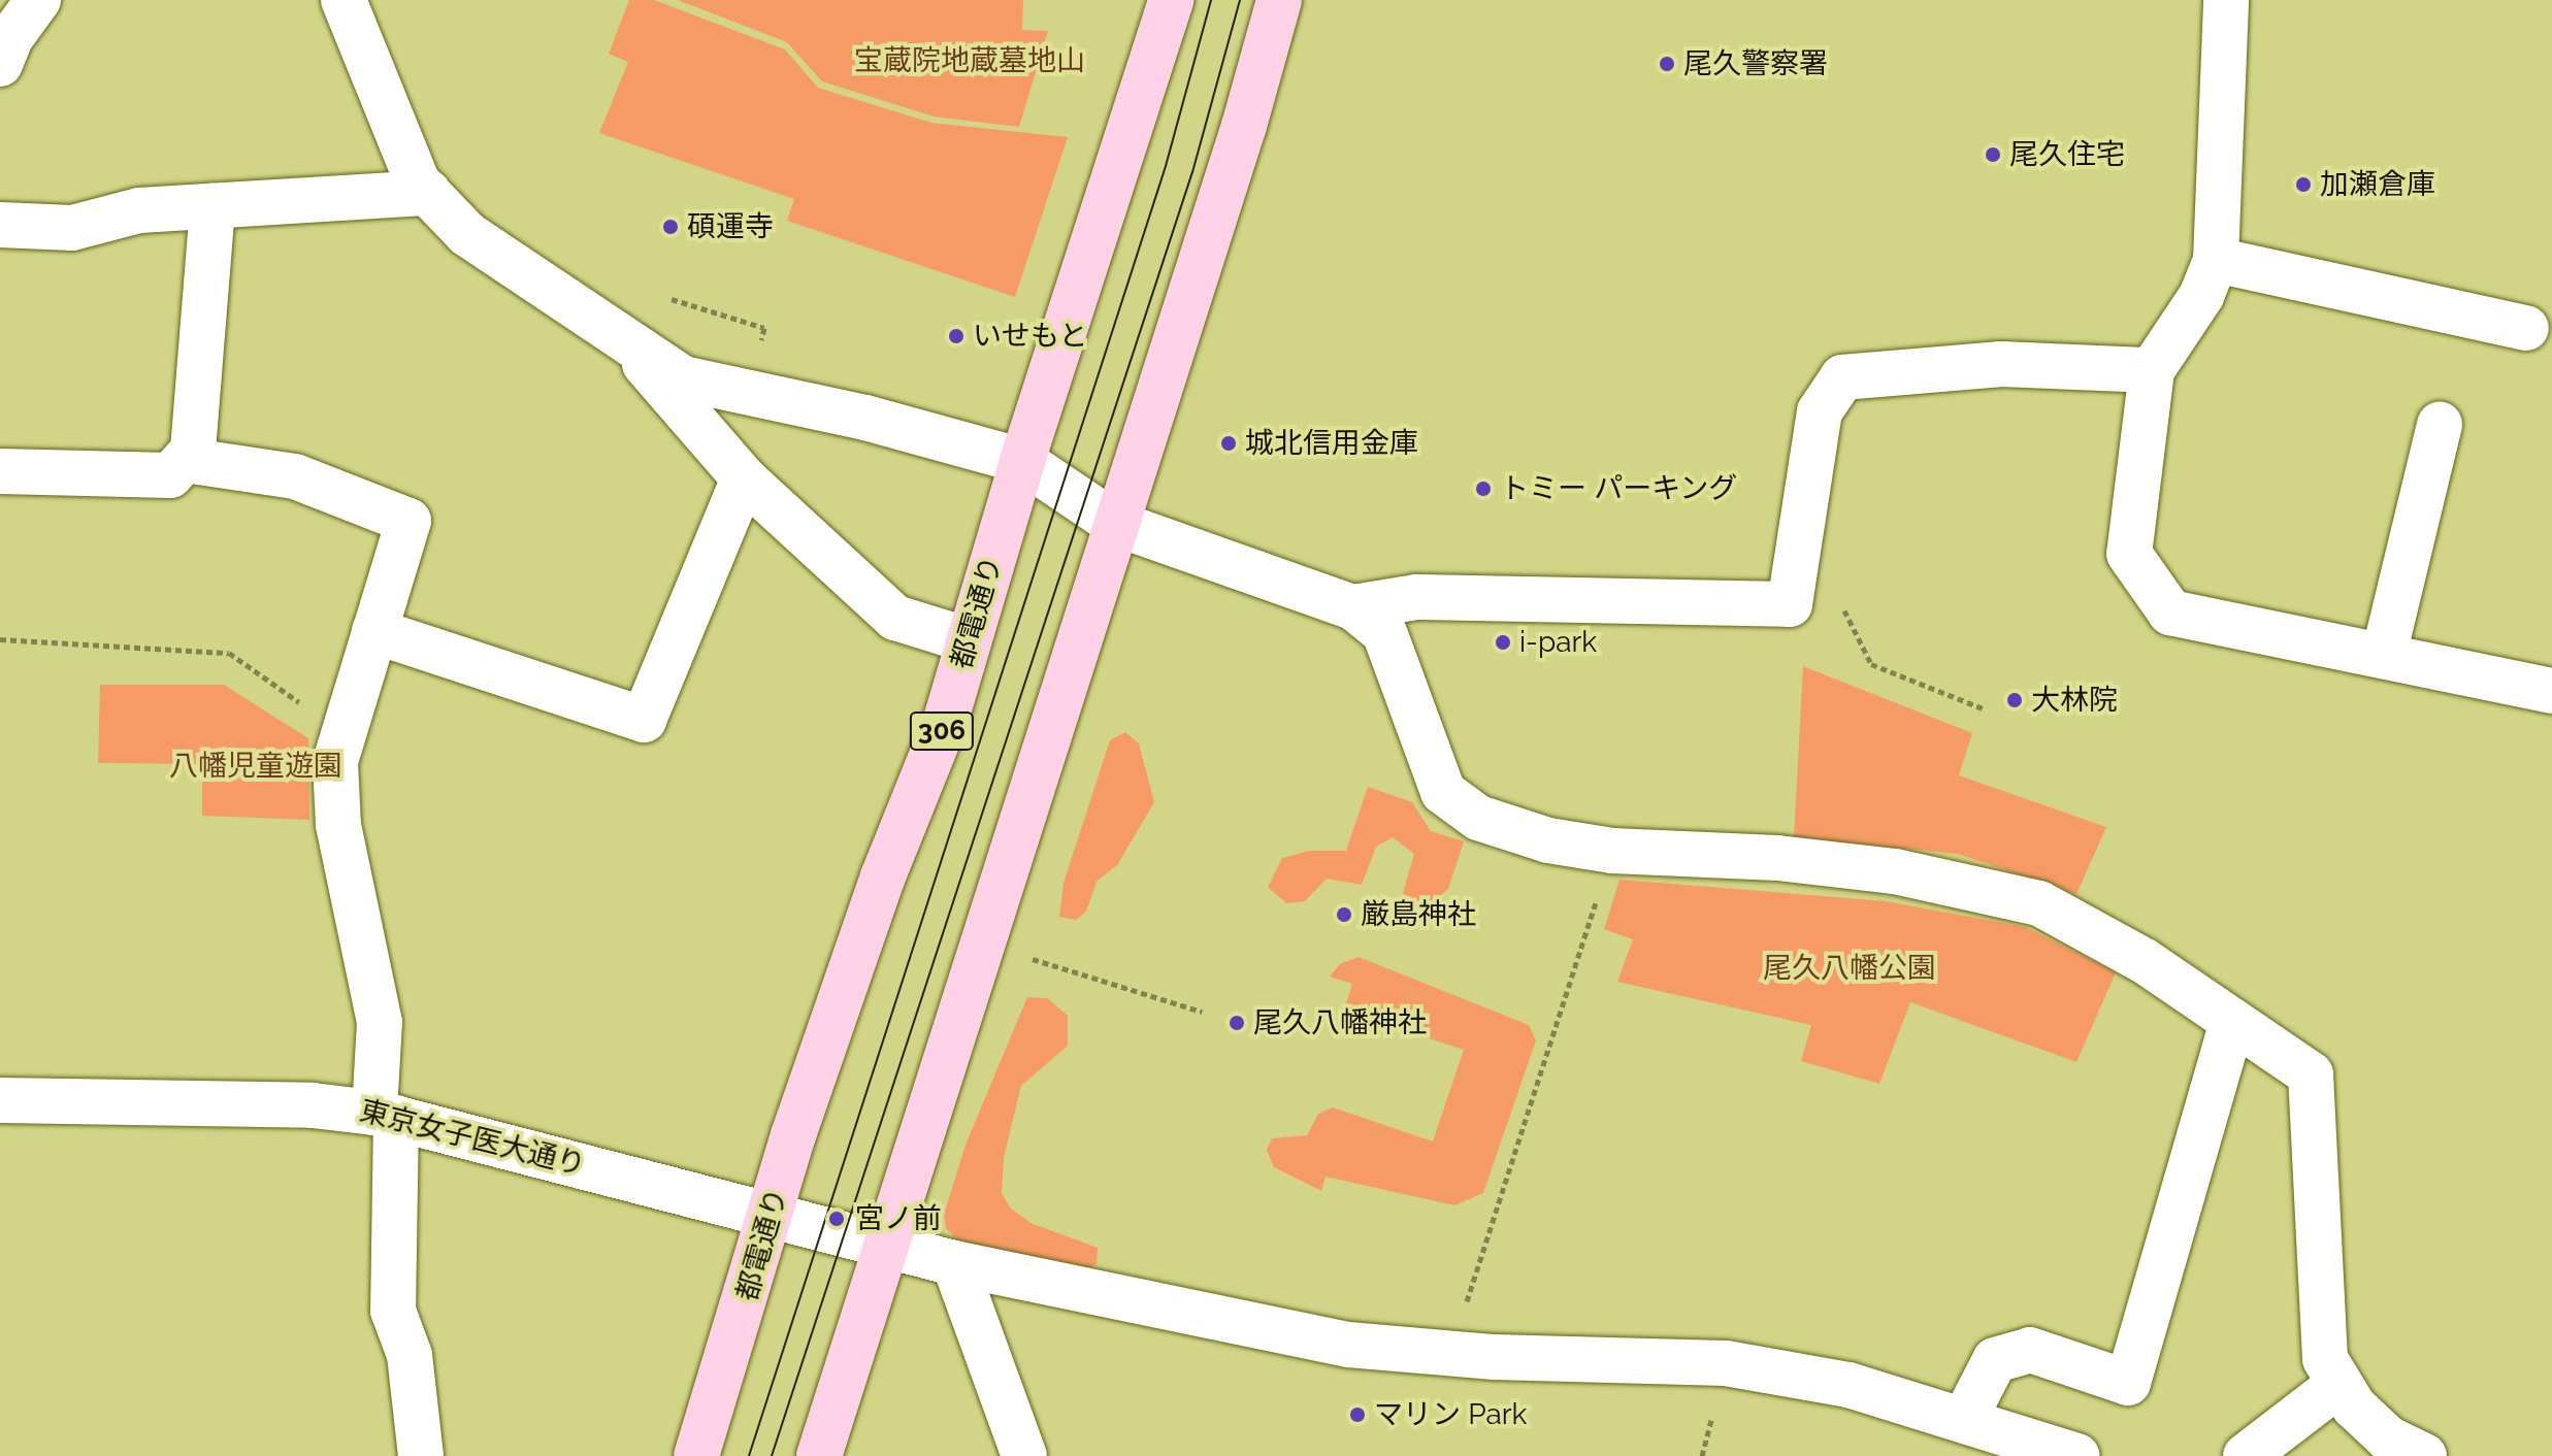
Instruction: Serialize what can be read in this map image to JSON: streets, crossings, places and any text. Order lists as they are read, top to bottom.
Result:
{
  "streets": {
    "main road": ["都電通り", "306"],
    "street": ["東京女子医大通り"]
  },
  "crossings": [
    ["都電通り", "東京女子医大通り"]
  ],
  "parks": ["宝蔵院地蔵墓地山", "八幡児童遊園", "尾久八幡公園"],
  "places": [
    "尾久警察署",
    "尾久住宅",
    "加瀬倉庫",
    "碩運寺",
    "いせもと",
    "城北信用金庫",
    "トミー パーキング",
    "i-park",
    "大林院",
    "厳島神社",
    "尾久八幡神社",
    "宮ノ前",
    "マリン Park"
  ]
}
